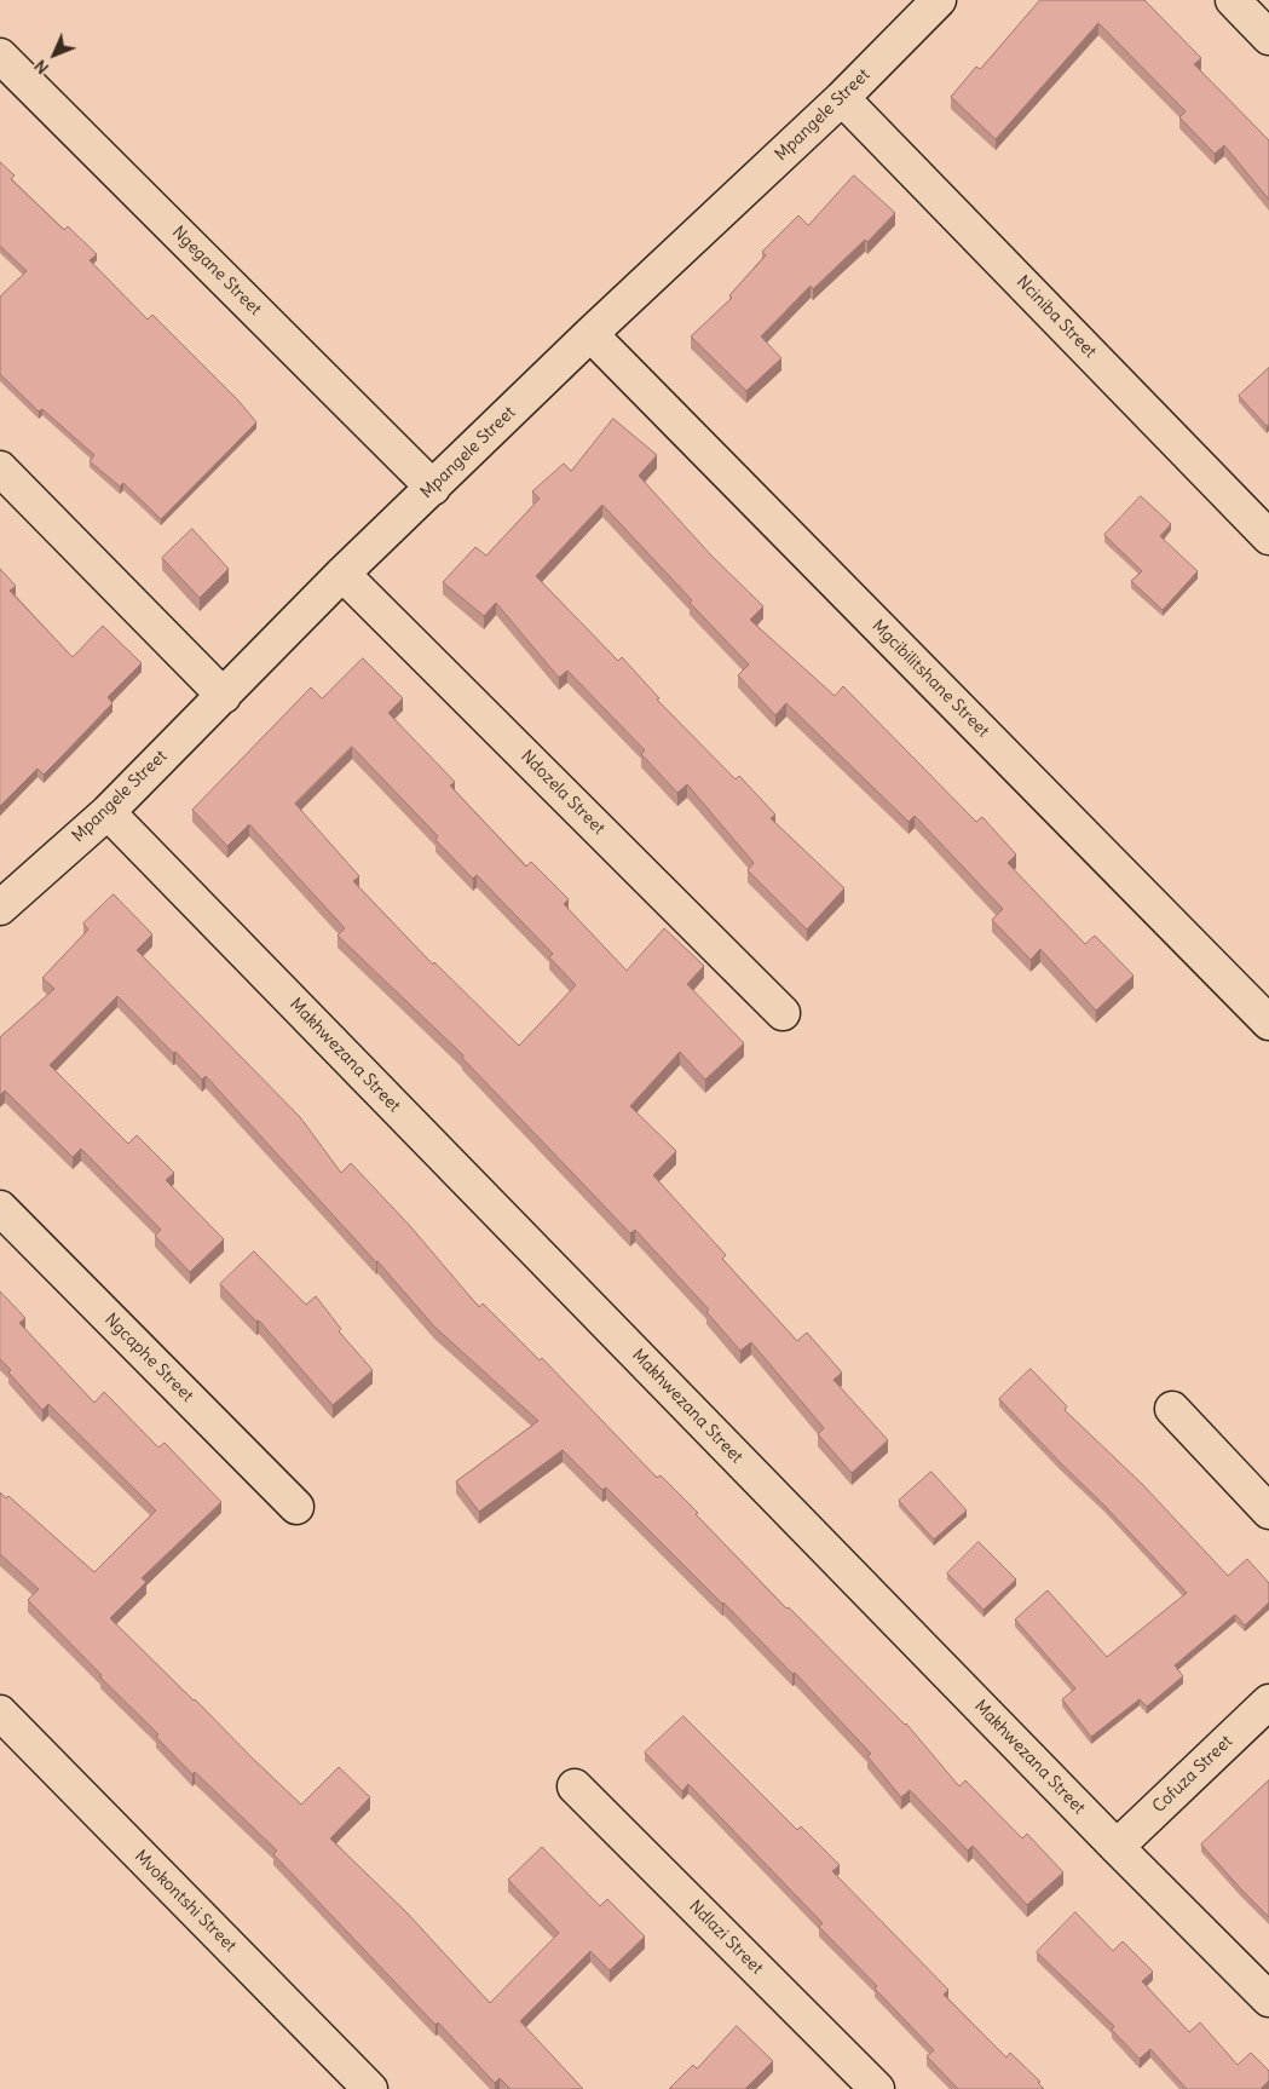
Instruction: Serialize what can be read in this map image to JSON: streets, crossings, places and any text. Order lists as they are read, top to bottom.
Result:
{
  "streets": {
    "street": [
      "Mpangele Street",
      "Ngegane Street",
      "Nciniba Street",
      "Mgcibilitshane Street",
      "Ndozela Street",
      "Makhwezana Street",
      "Ngcaphe Street",
      "Cofuza Street",
      "Mvokontshi Street",
      "Ndlazi Street"
    ]
  },
  "crossings": [
    ["Mpangele Street", "Ngegane Street"],
    ["Mpangele Street", "Nciniba Street"],
    ["Mpangele Street", "Mgcibilitshane Street"],
    ["Mpangele Street", "Ndozela Street"],
    ["Mpangele Street", "Makhwezana Street"],
    ["Makhwezana Street", "Cofuza Street"]
  ],
  "north": "bottom left"
}
